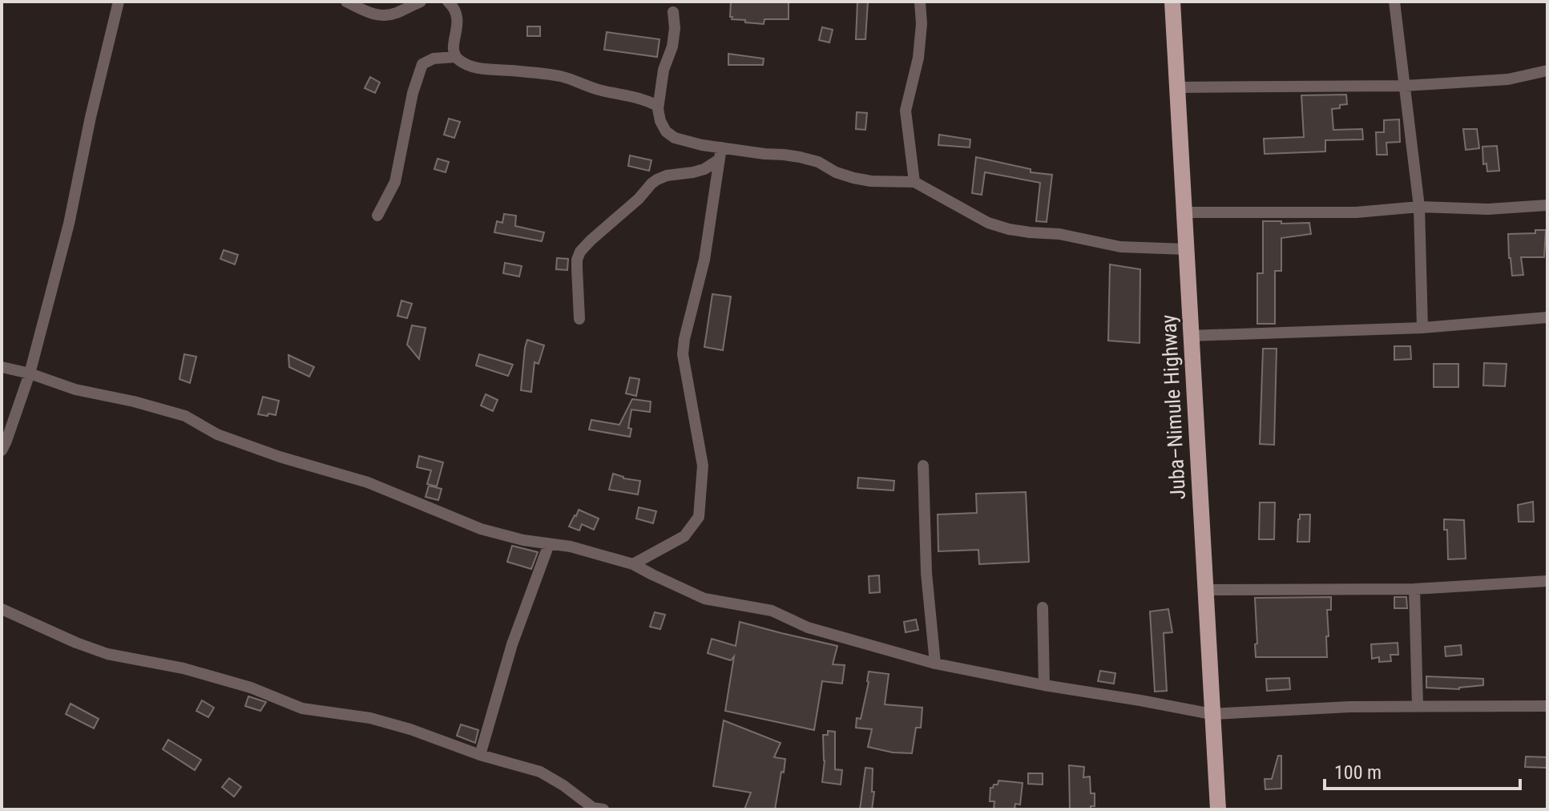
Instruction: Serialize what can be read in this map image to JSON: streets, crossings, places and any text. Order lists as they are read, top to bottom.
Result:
{
  "streets": {
    "main road": ["Juba–Nimule Highway"]
  },
  "scale_bar": "100 m"
}
